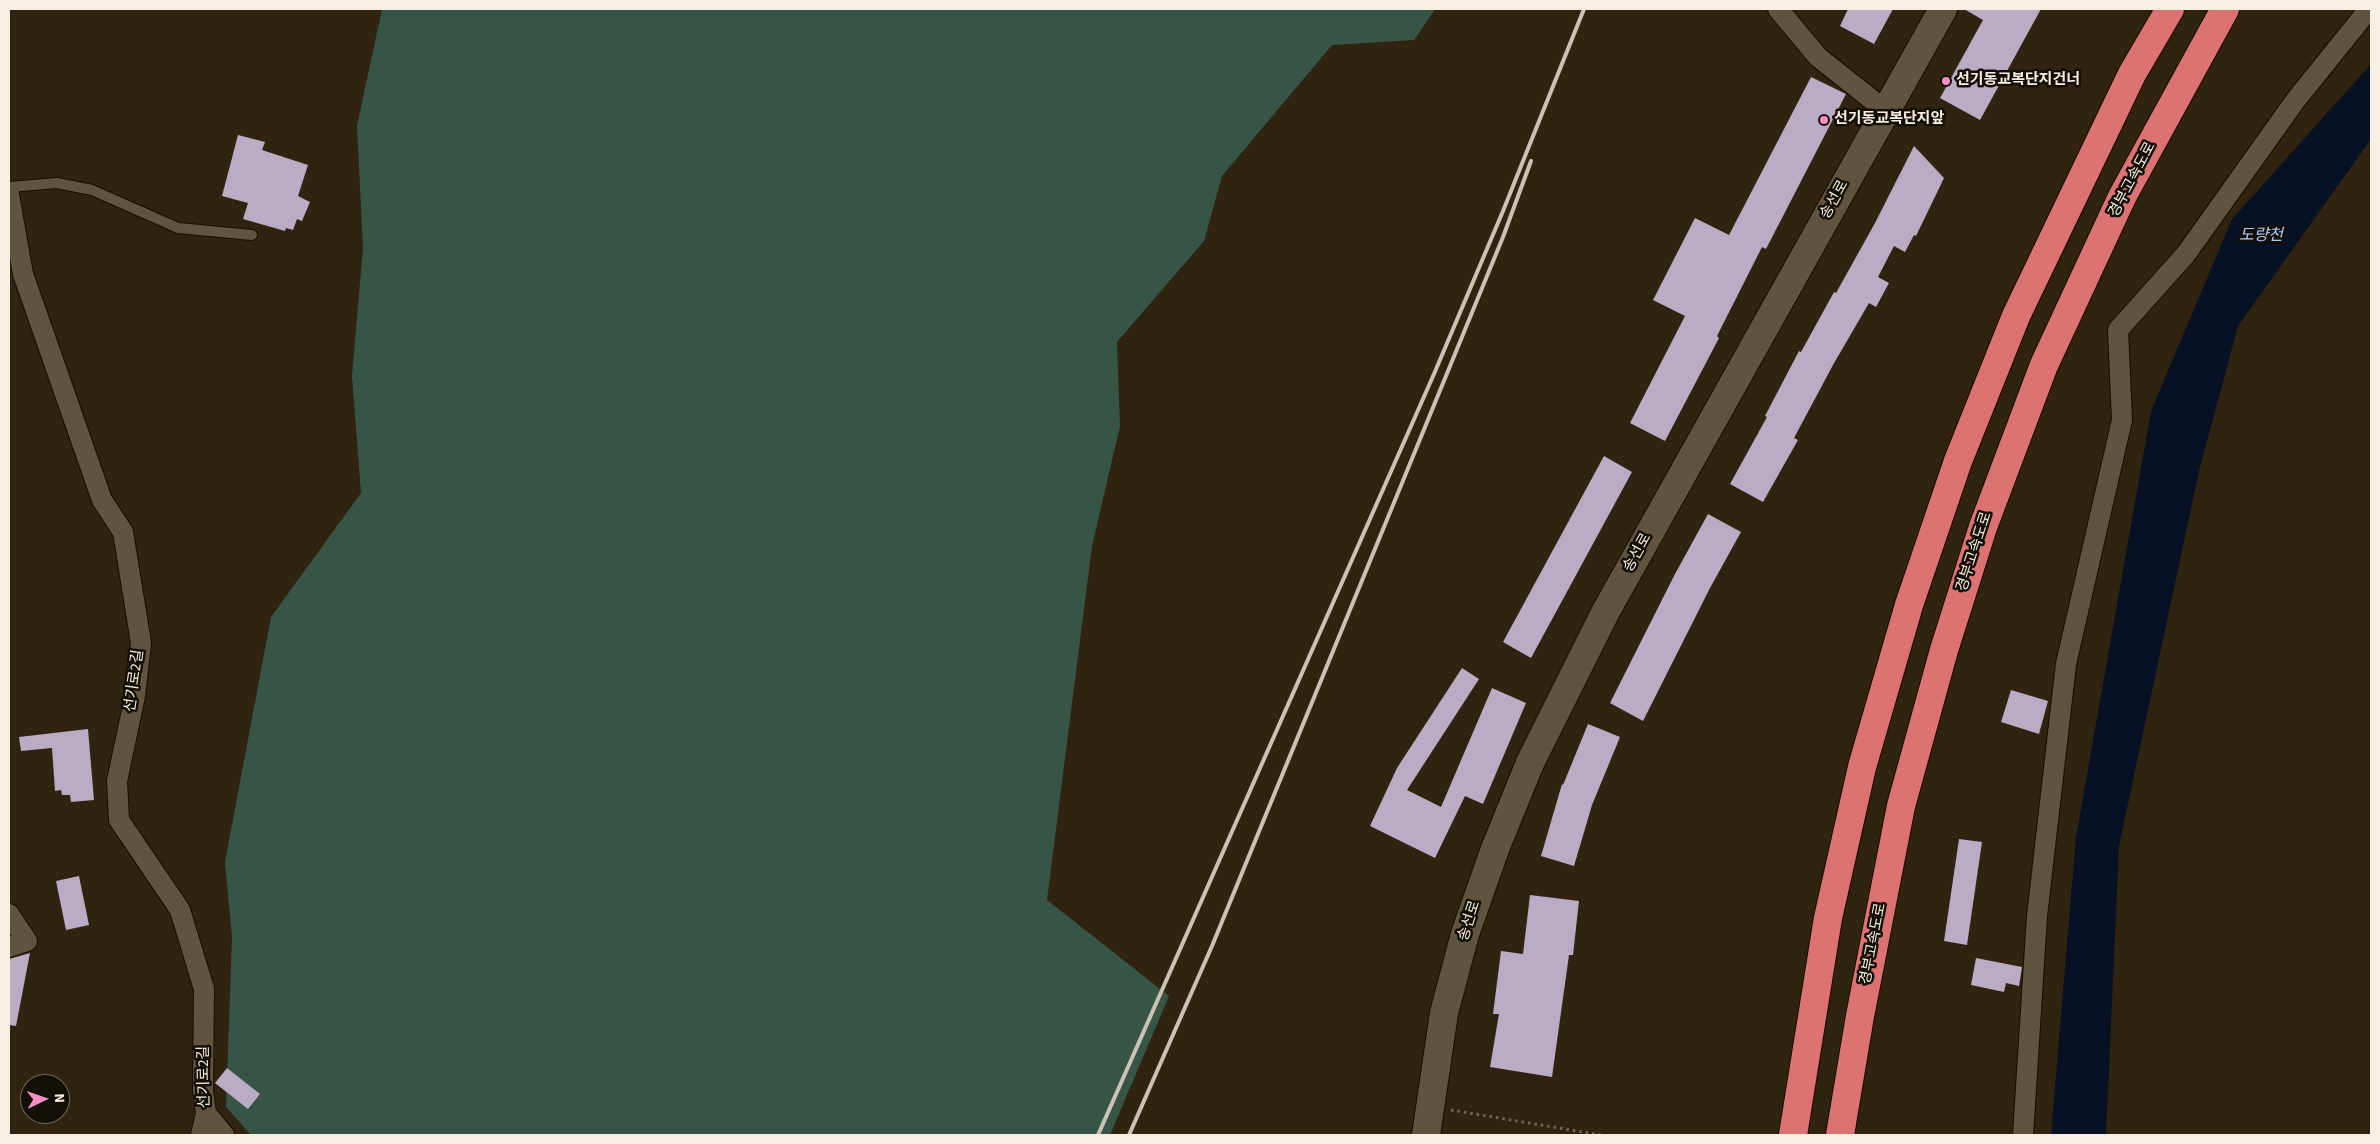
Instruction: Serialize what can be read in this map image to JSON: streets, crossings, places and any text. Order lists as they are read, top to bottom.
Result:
{
  "streets": {
    "highway": ["경부고속도로"],
    "main road": ["송선로"],
    "street": ["선기로2길"]
  },
  "water": ["도량천"],
  "places": ["선기동교복단지건너", "선기동교복단지앞"],
  "north": "right"
}
